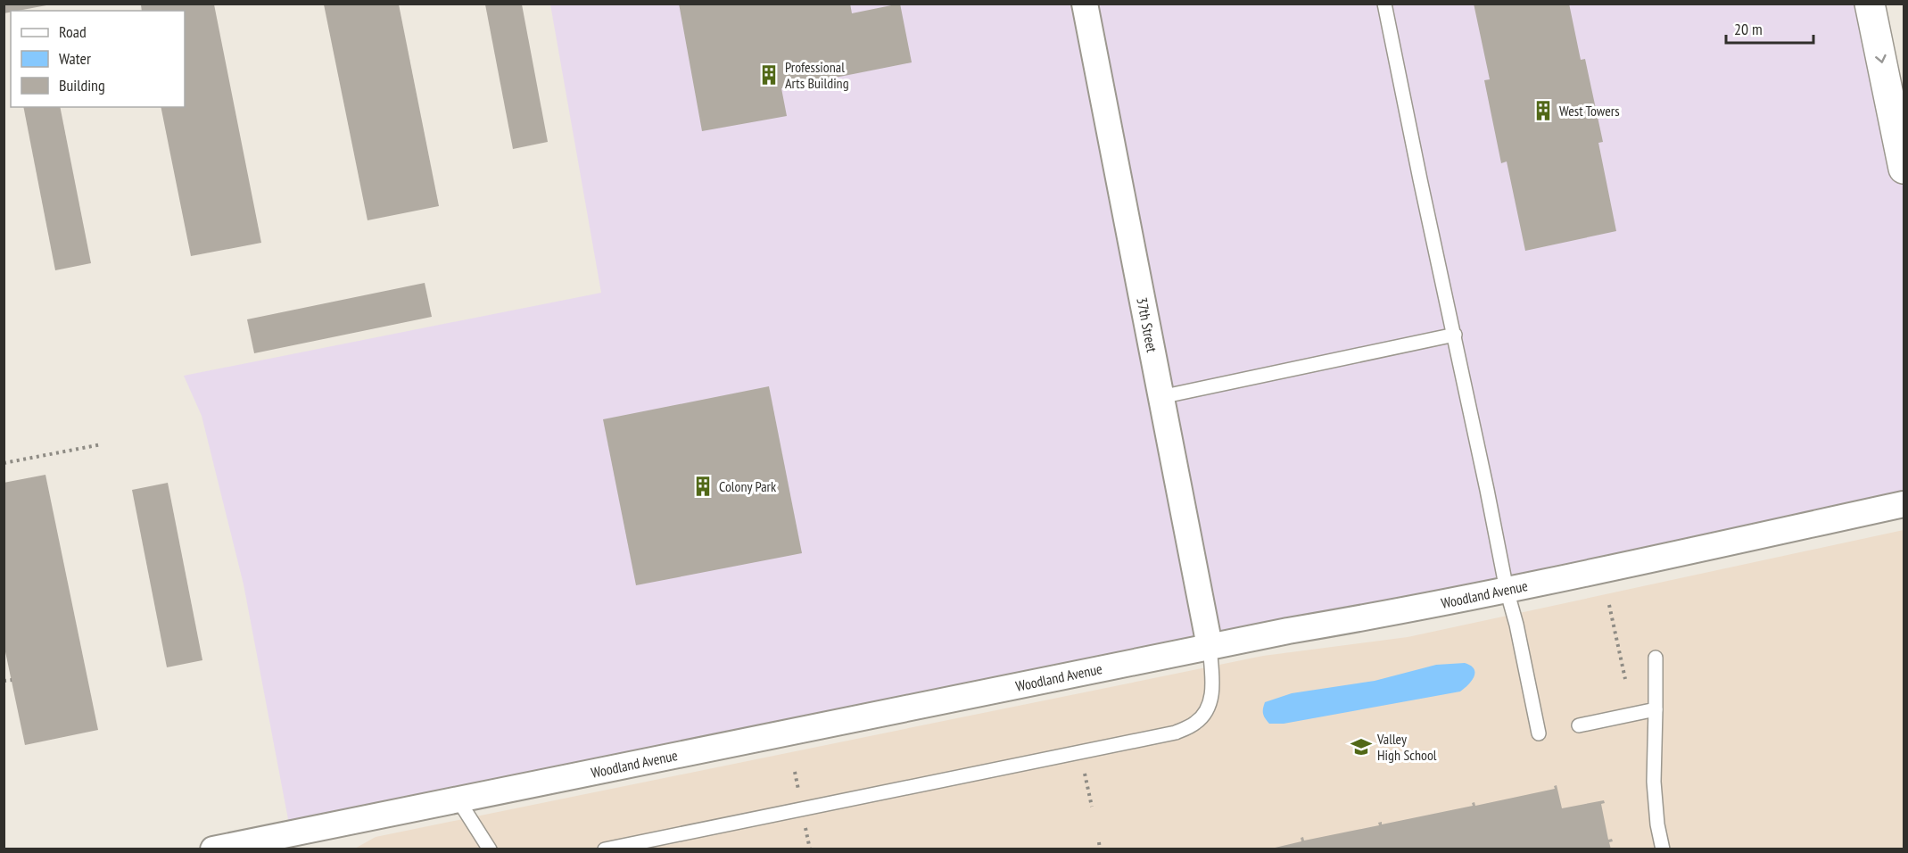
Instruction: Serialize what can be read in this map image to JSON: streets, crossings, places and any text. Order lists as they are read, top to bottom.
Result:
{
  "streets": {
    "street": ["37th Street", "Woodland Avenue"]
  },
  "crossings": [
    ["37th Street", "Woodland Avenue"]
  ],
  "places": {
    "building": ["Professional Arts Building", "West Towers", "Colony Park"],
    "school or university": ["Valley High School"]
  },
  "legend": ["Road", "Water", "Building"],
  "scale_bar": "20 m"
}
